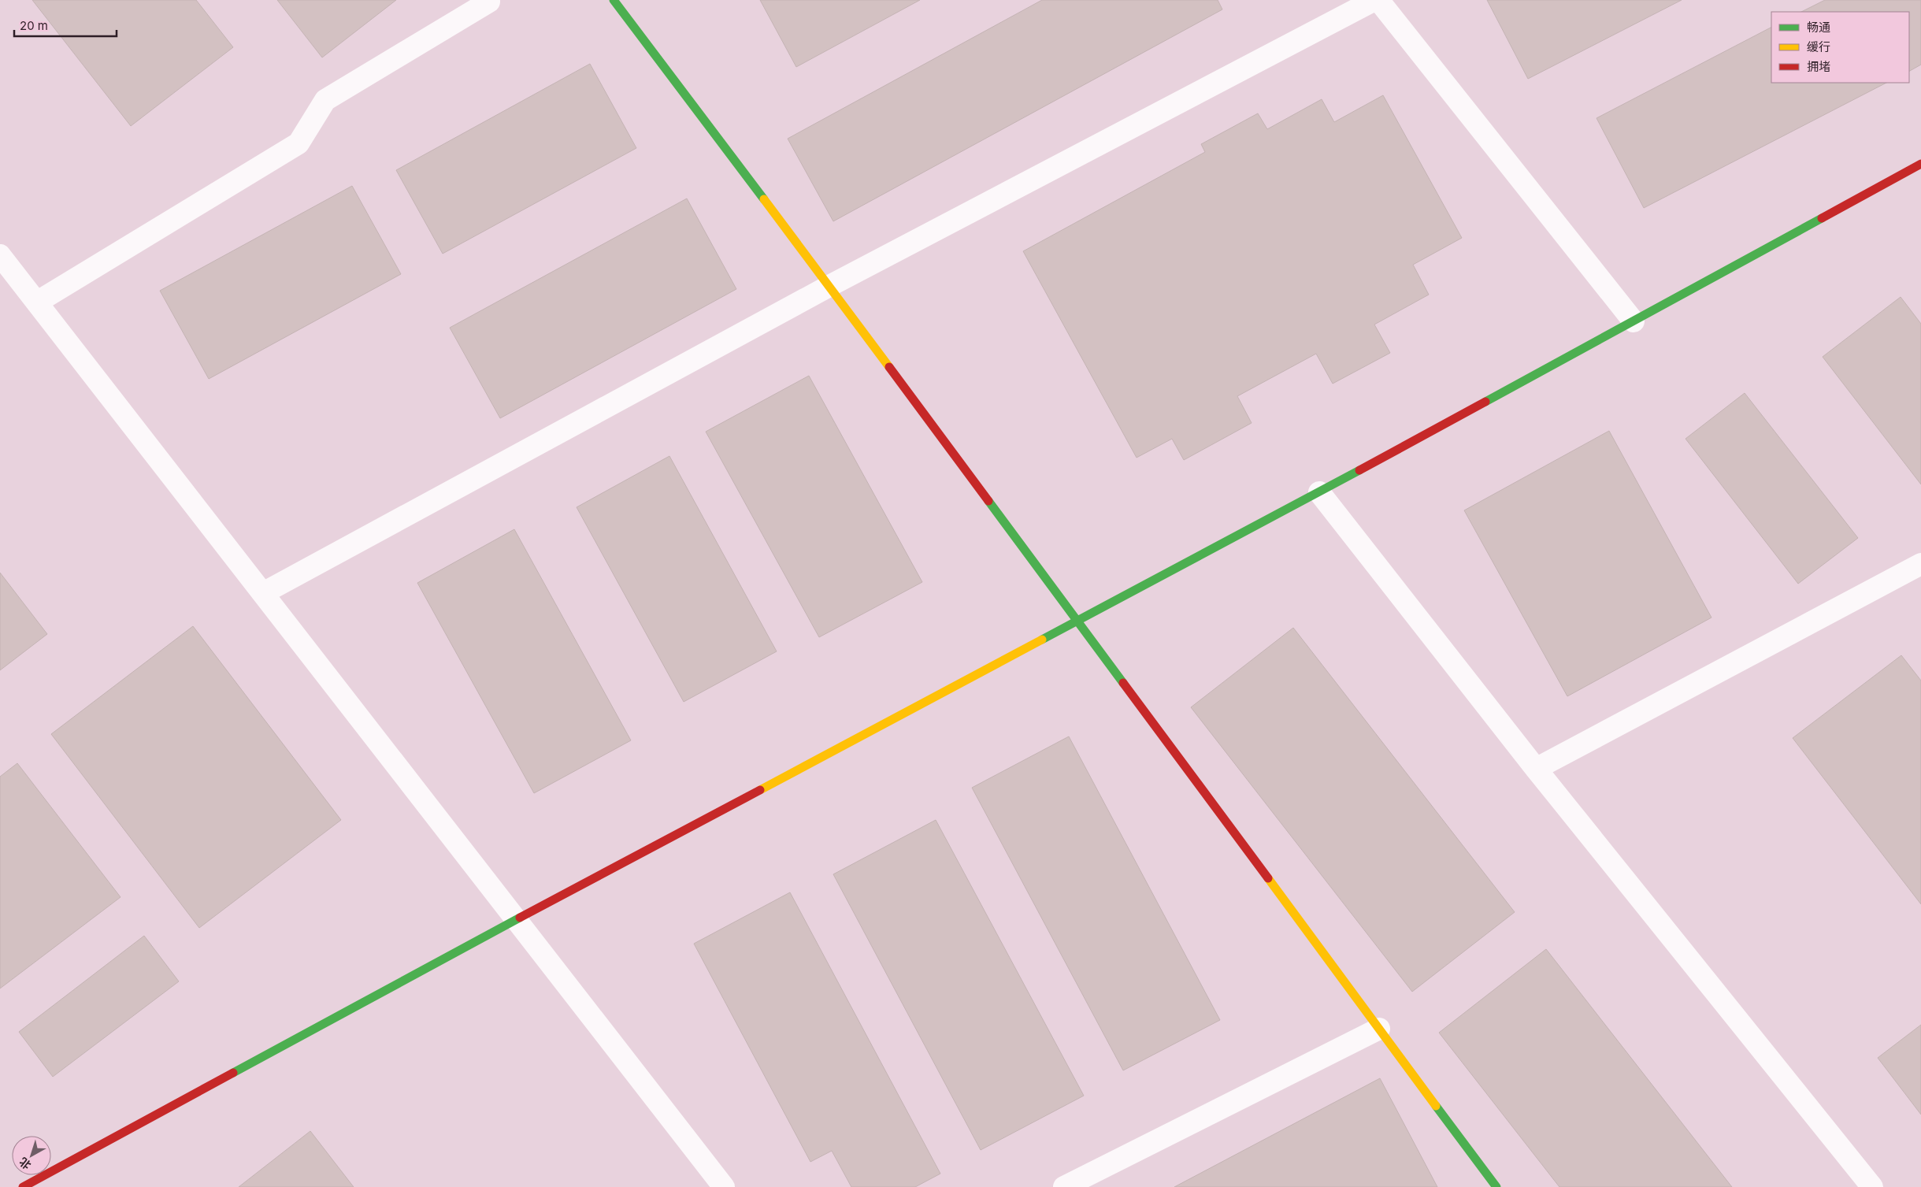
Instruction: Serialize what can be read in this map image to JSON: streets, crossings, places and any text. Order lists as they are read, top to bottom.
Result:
{
  "legend": ["畅通", "缓行", "拥堵"],
  "scale_bar": "20 m",
  "north": "bottom left"
}
